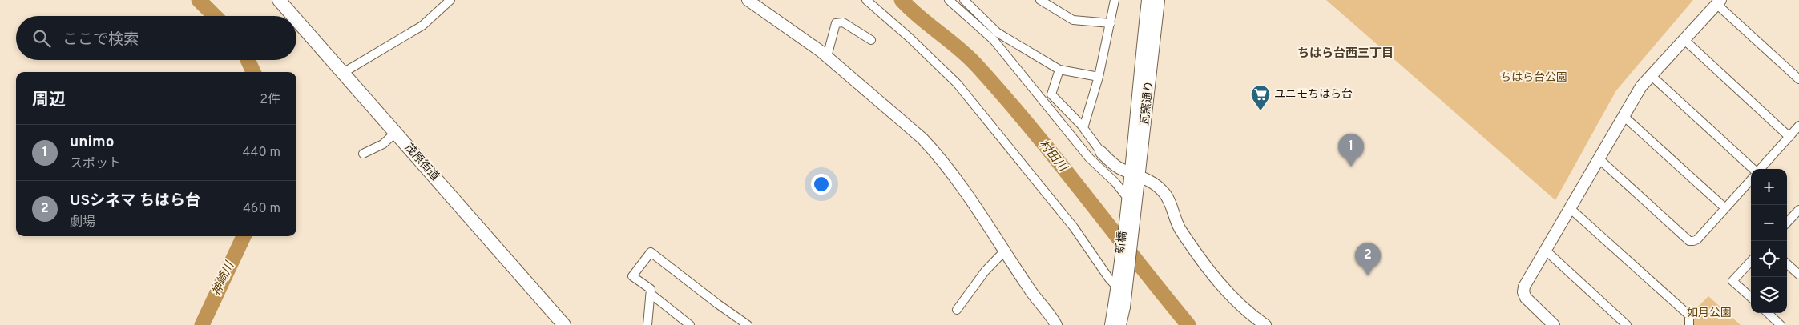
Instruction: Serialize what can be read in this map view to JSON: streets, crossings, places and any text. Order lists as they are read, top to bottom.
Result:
{
  "streets": {
    "main road": ["茂原街道"],
    "street": ["瓦窯通り", "新橋"]
  },
  "crossings": [
    ["瓦窯通り", "新橋"]
  ],
  "districts": ["ちはら台西三丁目"],
  "water": ["村田川", "神崎川"],
  "parks": ["ちはら台公園", "如月公園"],
  "places": {
    "supermarket": ["ユニモちはら台"]
  },
  "page": {
    "search": "ここで検索",
    "heading": ["周辺", "2件"],
    "list": [
      {
        "mark": "1",
        "name": "unimo",
        "note": "スポット",
        "value": "440 m"
      },
      {
        "mark": "2",
        "name": "USシネマ ちはら台",
        "note": "劇場",
        "value": "460 m"
      }
    ],
    "pins": ["1", "2"],
    "map_buttons": ["+", "−"]
  }
}
